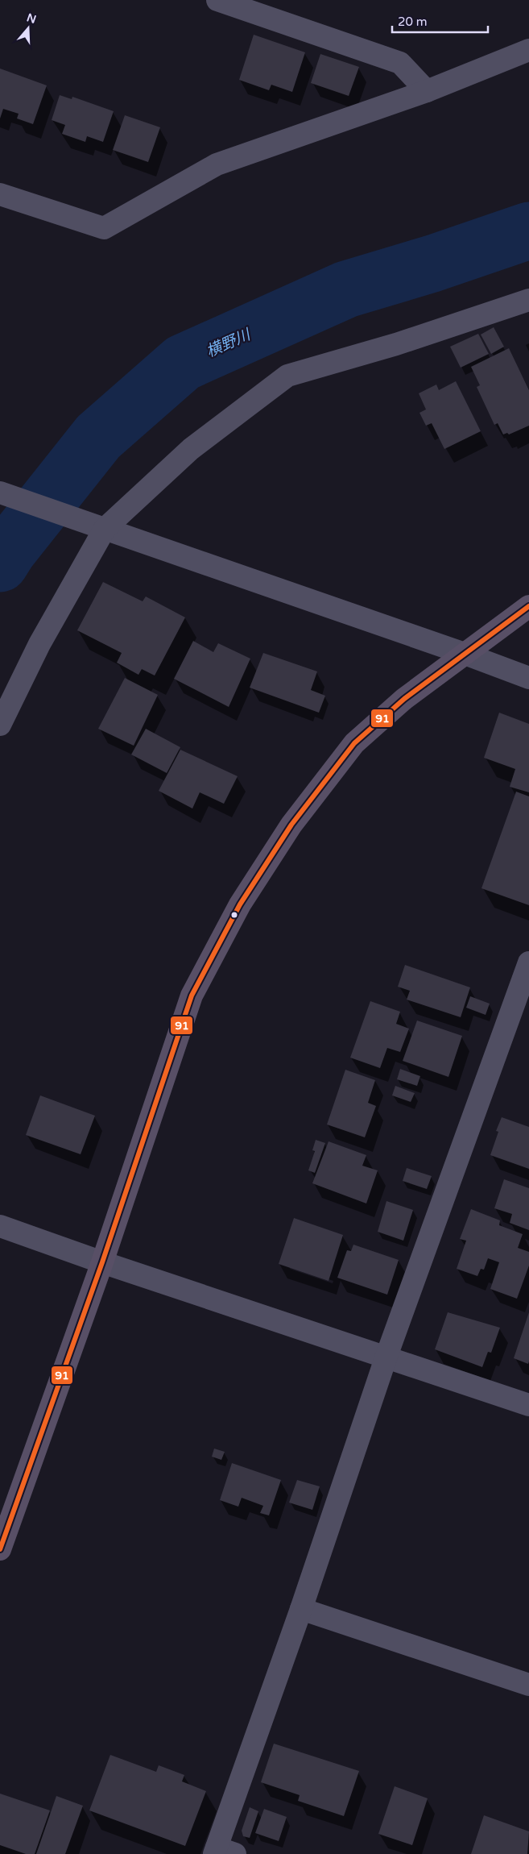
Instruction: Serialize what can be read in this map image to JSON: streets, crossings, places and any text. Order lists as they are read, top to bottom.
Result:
{
  "water": ["横野川"],
  "lines": ["transit line 91"],
  "scale_bar": "20 m",
  "north": "top"
}
